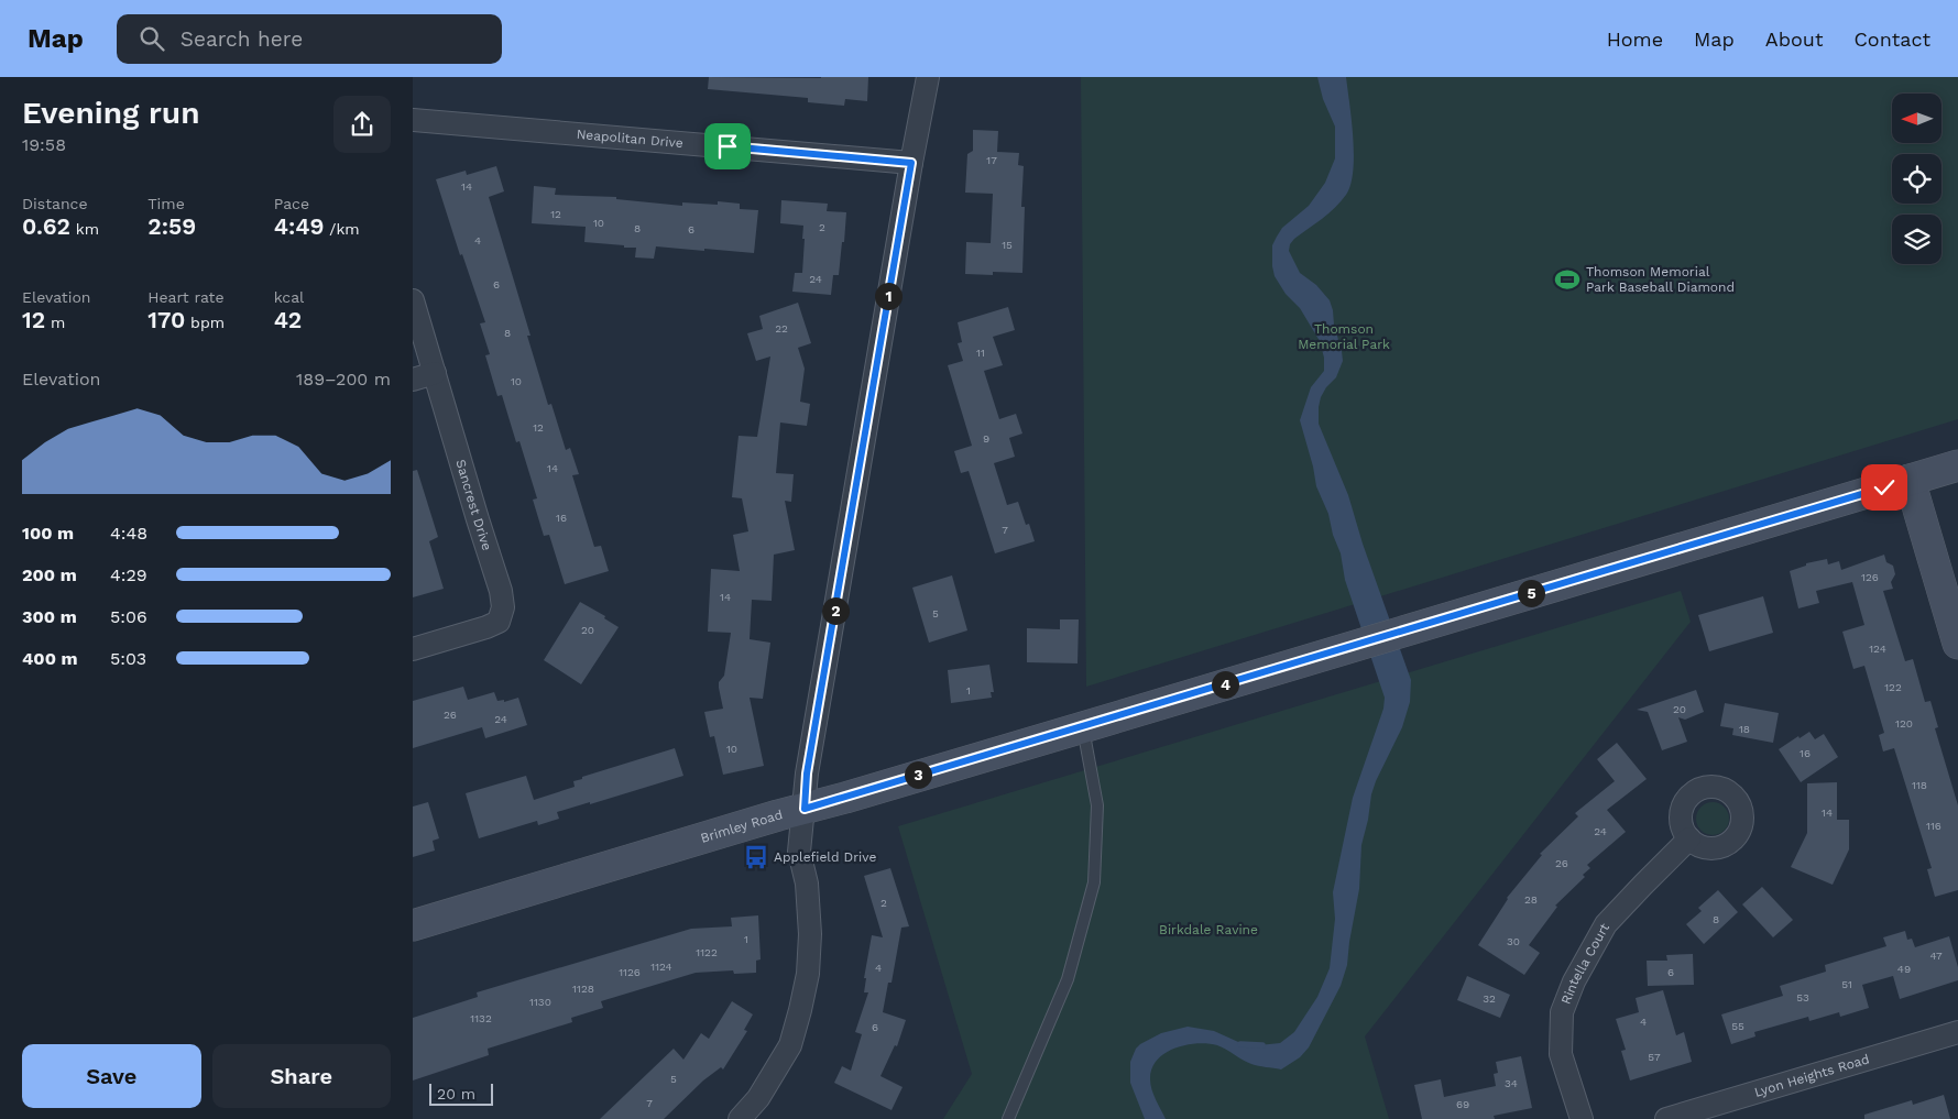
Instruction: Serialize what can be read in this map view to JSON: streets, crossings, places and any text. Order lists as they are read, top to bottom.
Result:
{
  "streets": {
    "main road": ["Brimley Road"],
    "street": [
      "Neapolitan Drive",
      "Sancrest Drive",
      "Rintella Court",
      "Lyon Heights Road"
    ]
  },
  "parks": ["Thomson Memorial Park", "Birkdale Ravine"],
  "places": {
    "sports": ["Thomson Memorial Park Baseball Diamond"],
    "bus stop": ["Applefield Drive"]
  },
  "house_numbers": [
    "17",
    "14",
    "12",
    "10",
    "2",
    "8",
    "6",
    "4",
    "15",
    "24",
    "6",
    "22",
    "8",
    "11",
    "10",
    "12",
    "9",
    "14",
    "16",
    "7",
    "126",
    "14",
    "5",
    "20",
    "124",
    "122",
    "1",
    "20",
    "26",
    "24",
    "120",
    "18",
    "10",
    "16",
    "118",
    "14",
    "116",
    "24",
    "26",
    "28",
    "2",
    "8",
    "1",
    "30",
    "1122",
    "47",
    "1124",
    "4",
    "49",
    "1126",
    "6",
    "51",
    "1128",
    "53",
    "32",
    "1130",
    "1132",
    "4",
    "55",
    "6",
    "57",
    "5",
    "34",
    "7",
    "69"
  ],
  "scale_bar": "20 m",
  "north": "left",
  "page": {
    "header": "Map",
    "search": "Search here",
    "nav": [
      "Home",
      "Map",
      "About",
      "Contact"
    ],
    "heading": ["Evening run", "19:58"],
    "stats": [
      ["Distance", "0.62 km"],
      ["Time", "2:59"],
      ["Pace", "4:49 /km"],
      ["Elevation", "12 m"],
      ["Heart rate", "170 bpm"],
      ["kcal", "42"]
    ],
    "pins": [
      "1",
      "5",
      "2",
      "4",
      "3"
    ],
    "chart": ["Elevation", "189–200 m"],
    "list": [
      {
        "name": "100 m",
        "note": "4:48"
      },
      {
        "name": "200 m",
        "note": "4:29"
      },
      {
        "name": "300 m",
        "note": "5:06"
      },
      {
        "name": "400 m",
        "note": "5:03"
      }
    ],
    "buttons": ["Save", "Share"],
    "scale": "20 m"
  }
}
